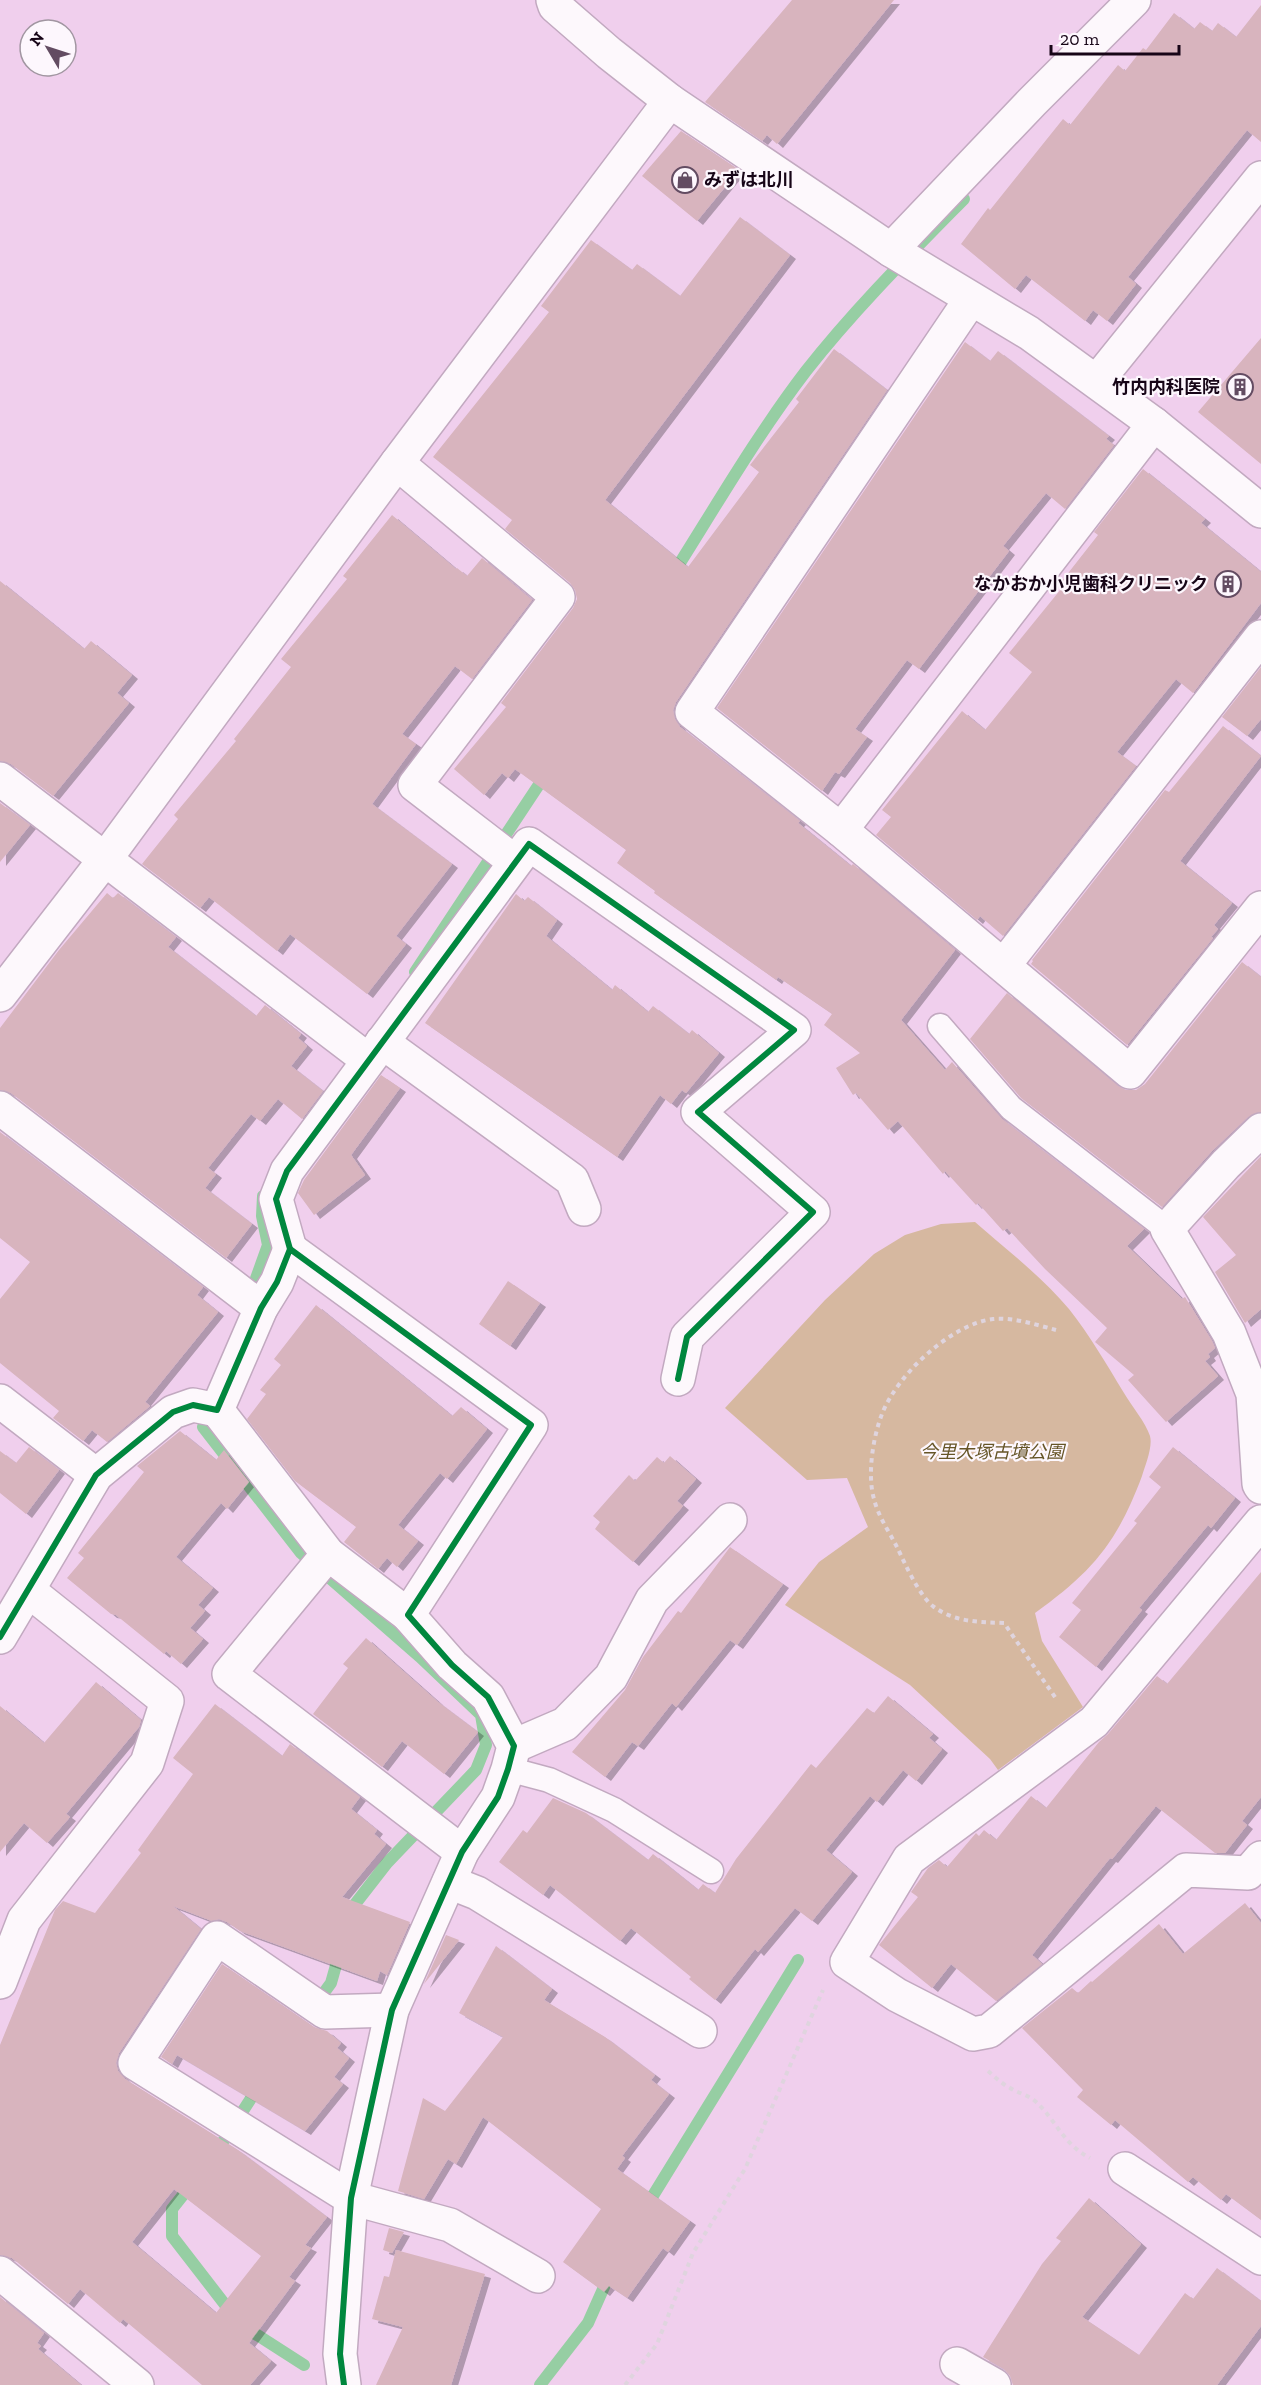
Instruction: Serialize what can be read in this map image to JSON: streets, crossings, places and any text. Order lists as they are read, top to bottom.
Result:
{
  "parks": ["今里大塚古墳公園"],
  "places": {
    "shop": ["みずは北川"],
    "building": ["竹内内科医院", "なかおか小児歯科クリニック"]
  },
  "scale_bar": "20 m",
  "north": "top left"
}
